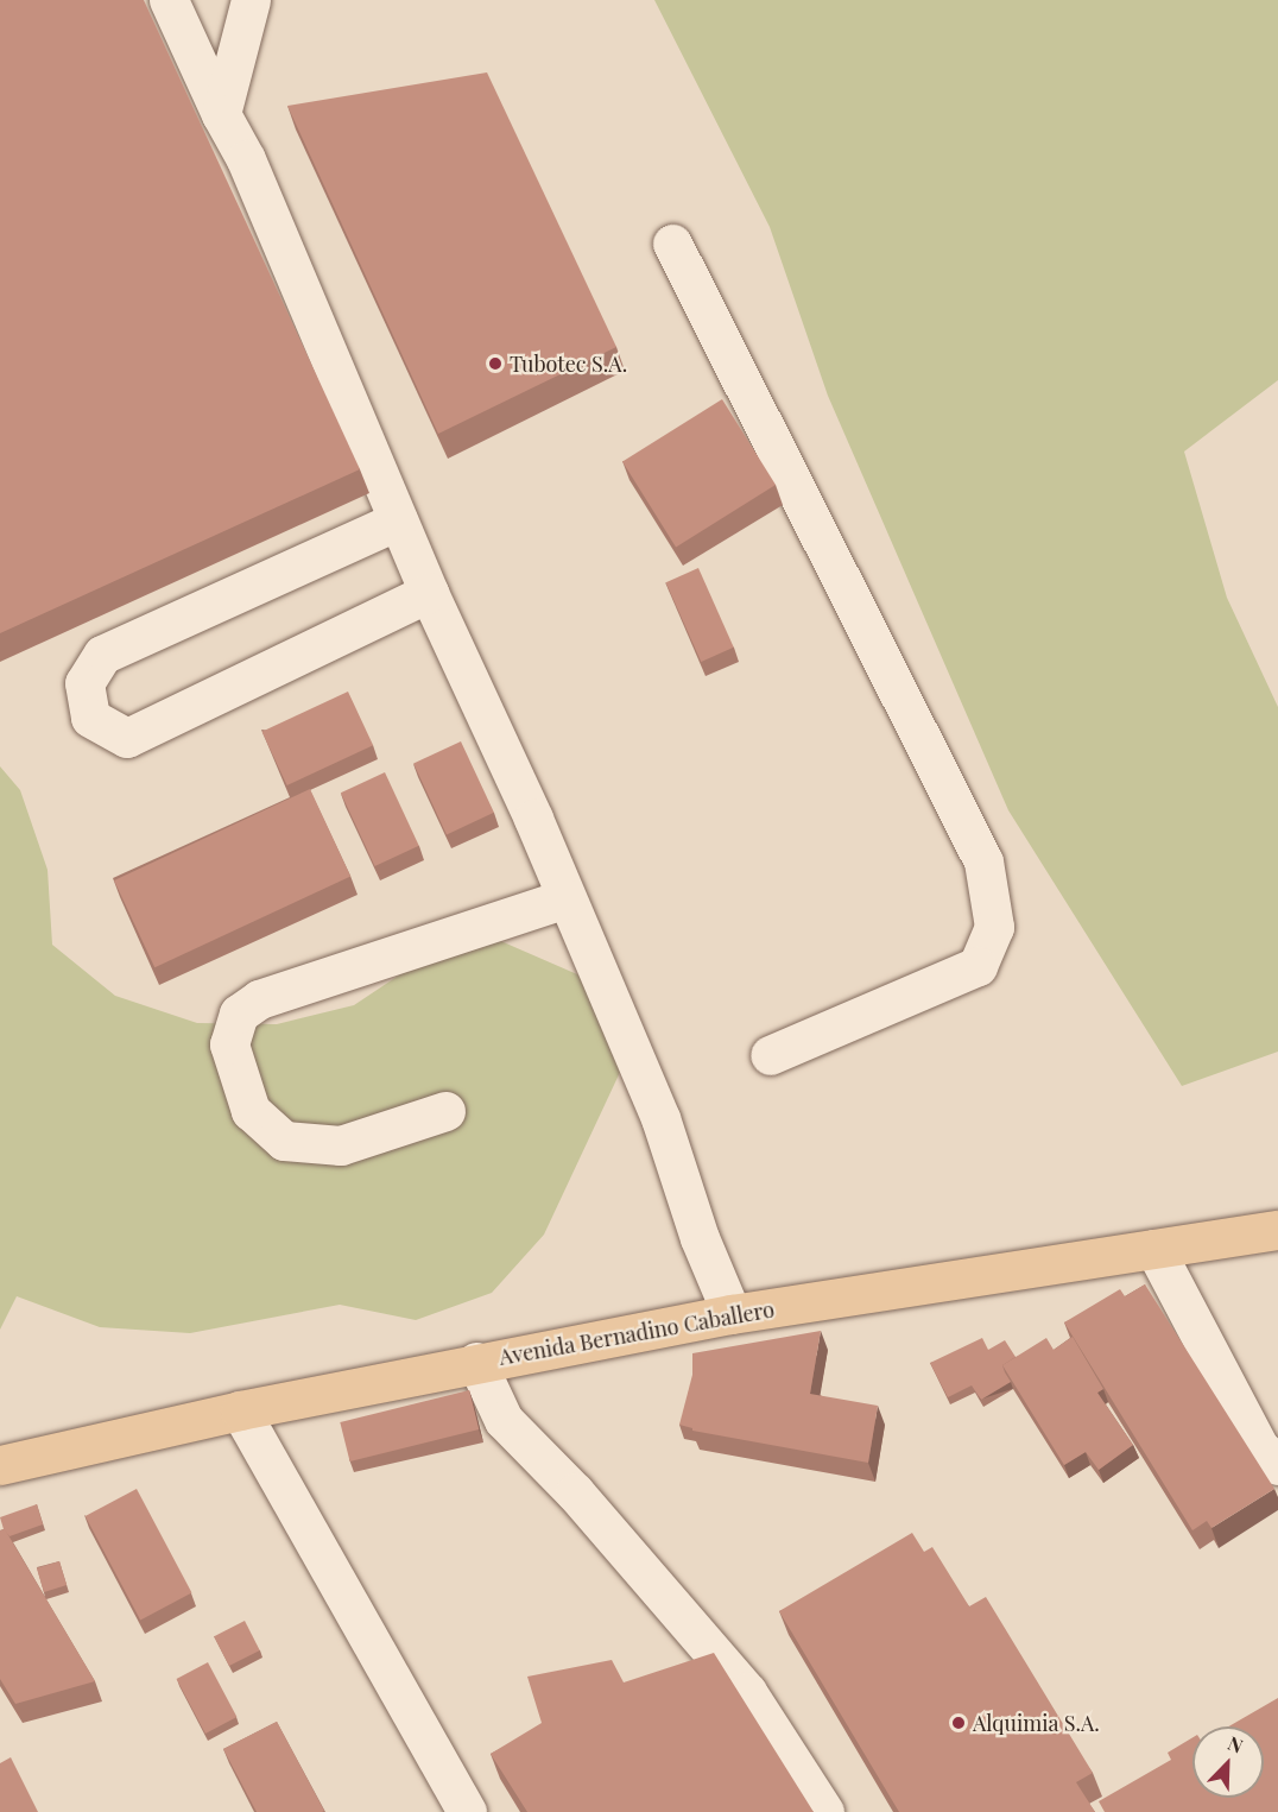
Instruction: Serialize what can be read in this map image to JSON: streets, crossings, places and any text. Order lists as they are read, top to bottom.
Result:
{
  "streets": {
    "main road": ["Avenida Bernadino Caballero"]
  },
  "places": ["Tubotec S.A.", "Alquimia S.A."],
  "north": "top right"
}
